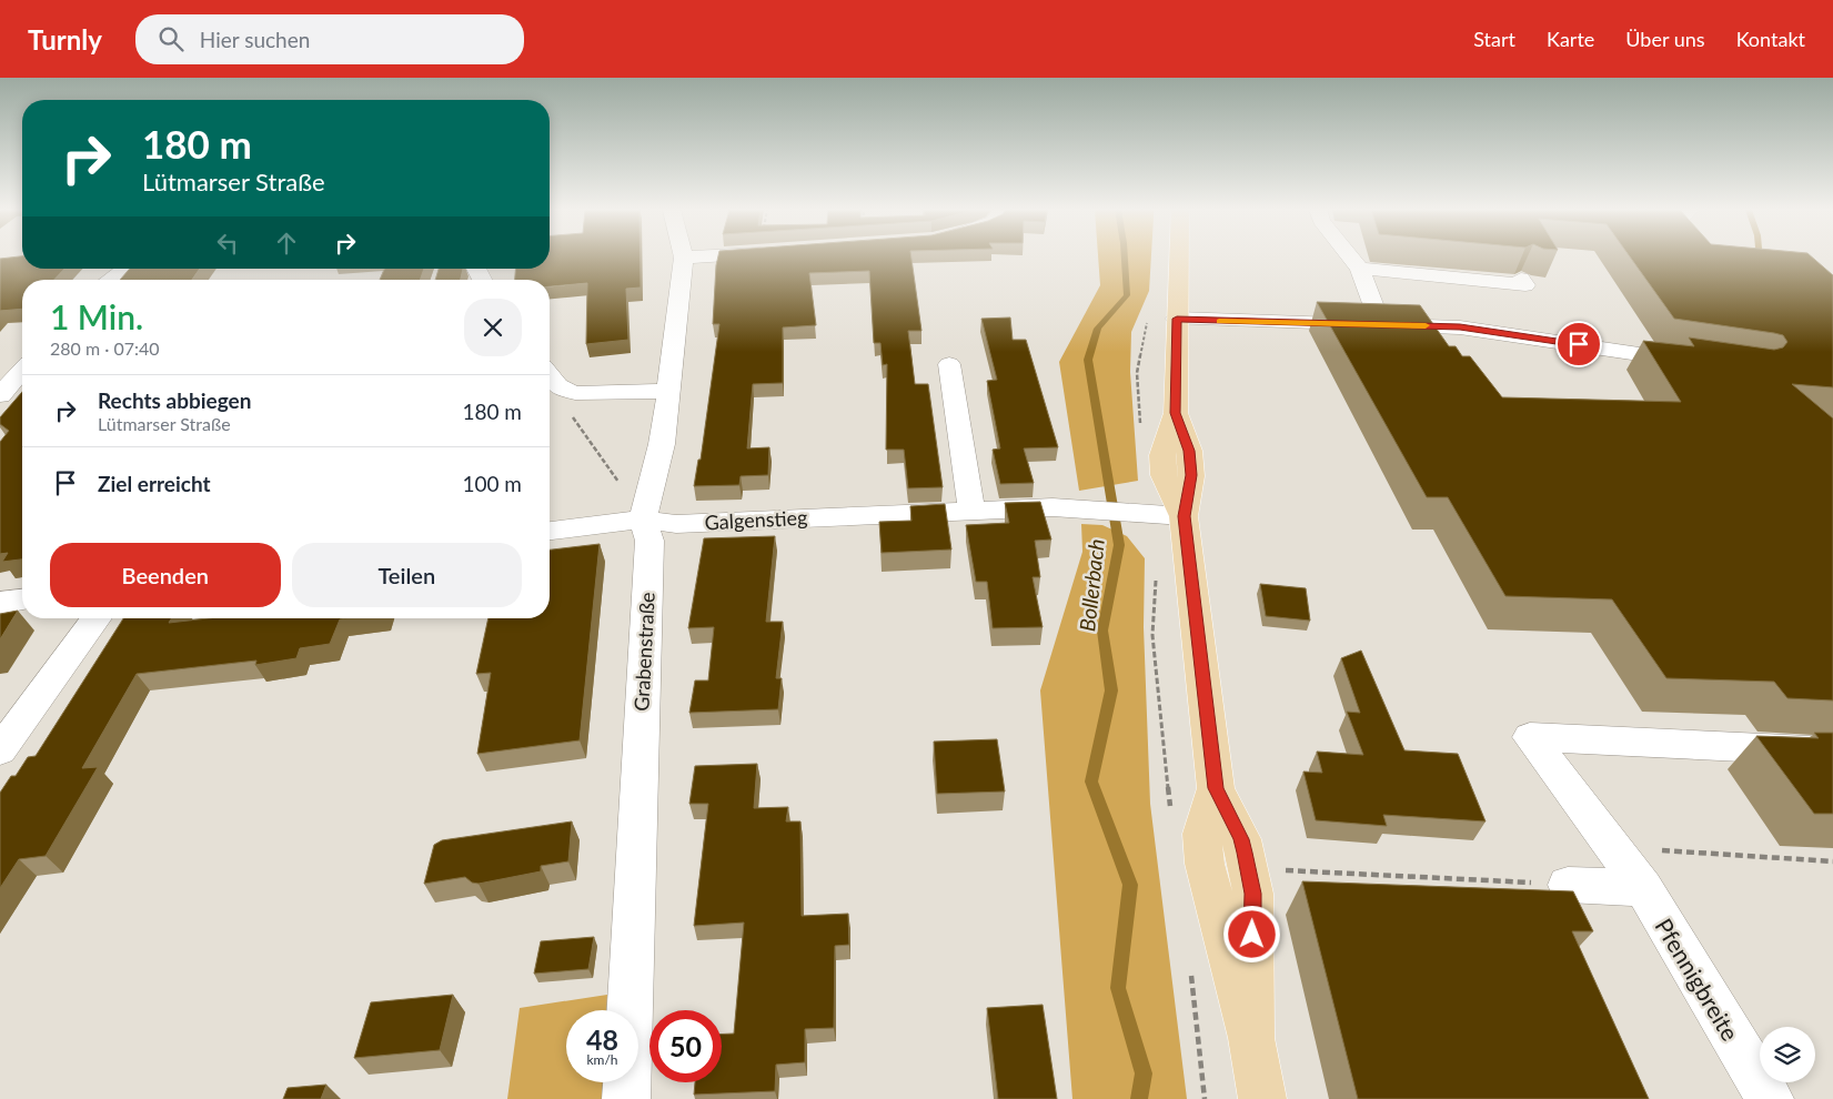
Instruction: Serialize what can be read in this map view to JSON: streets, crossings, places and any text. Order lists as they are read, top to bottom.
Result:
{
  "streets": {
    "street": ["Galgenstieg", "Grabenstraße", "Pfennigbreite"]
  },
  "crossings": [
    ["Galgenstieg", "Grabenstraße"]
  ],
  "water": ["Bollerbach"],
  "page": {
    "header": "Turnly",
    "search": "Hier suchen",
    "nav": [
      "Start",
      "Karte",
      "Über uns",
      "Kontakt"
    ],
    "turn": ["180 m", "Lütmarser Straße"],
    "heading": ["1 Min.", "280 m · 07:40"],
    "list": [
      {
        "name": "Rechts abbiegen",
        "note": "Lütmarser Straße",
        "value": "180 m"
      },
      {
        "name": "Ziel erreicht",
        "value": "100 m"
      }
    ],
    "buttons": ["Beenden", "Teilen"],
    "speed": "48 km/h",
    "limit": "50"
  }
}
